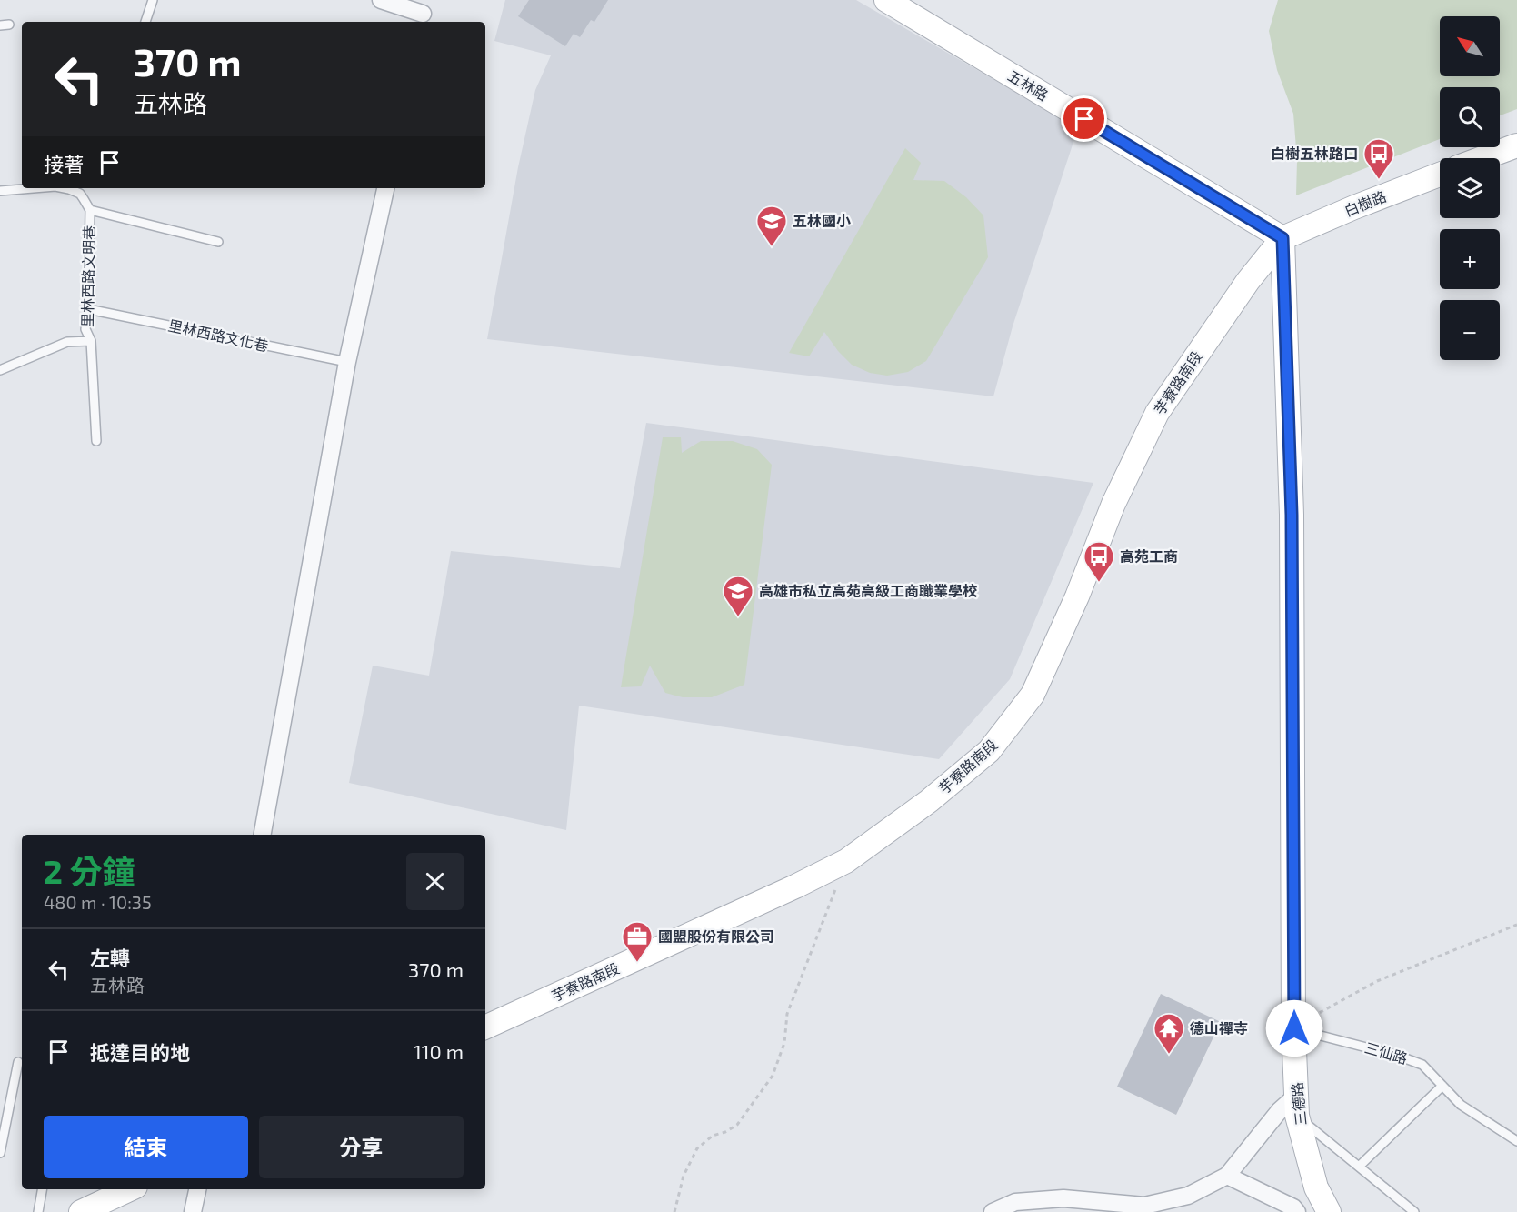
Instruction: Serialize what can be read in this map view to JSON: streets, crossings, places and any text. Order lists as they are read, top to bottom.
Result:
{
  "streets": {
    "street": [
      "五林路",
      "白樹路",
      "芋寮路南段",
      "三德路"
    ],
    "lane": ["里林西路文明巷", "里林西路文化巷", "三仙路"]
  },
  "crossings": [
    ["五林路", "白樹路"],
    ["五林路", "芋寮路南段"],
    ["五林路", "三德路"],
    ["白樹路", "芋寮路南段"],
    ["白樹路", "三德路"],
    ["里林西路文明巷", "里林西路文化巷"],
    ["芋寮路南段", "三德路"],
    ["三仙路", "三德路"]
  ],
  "places": {
    "bus stop": ["白樹五林路口", "高苑工商"],
    "school or university": ["五林國小", "高雄市私立高苑高級工商職業學校"],
    "office": ["國盟股份有限公司"],
    "temple": ["德山禪寺"]
  },
  "north": "top left",
  "page": {
    "map_buttons": ["+", "−"],
    "turn": ["370 m", "五林路"],
    "then": "接著",
    "heading": ["2 分鐘", "480 m · 10:35"],
    "list": [
      {
        "name": "左轉",
        "note": "五林路",
        "value": "370 m"
      },
      {
        "name": "抵達目的地",
        "value": "110 m"
      }
    ],
    "buttons": ["結束", "分享"]
  }
}
